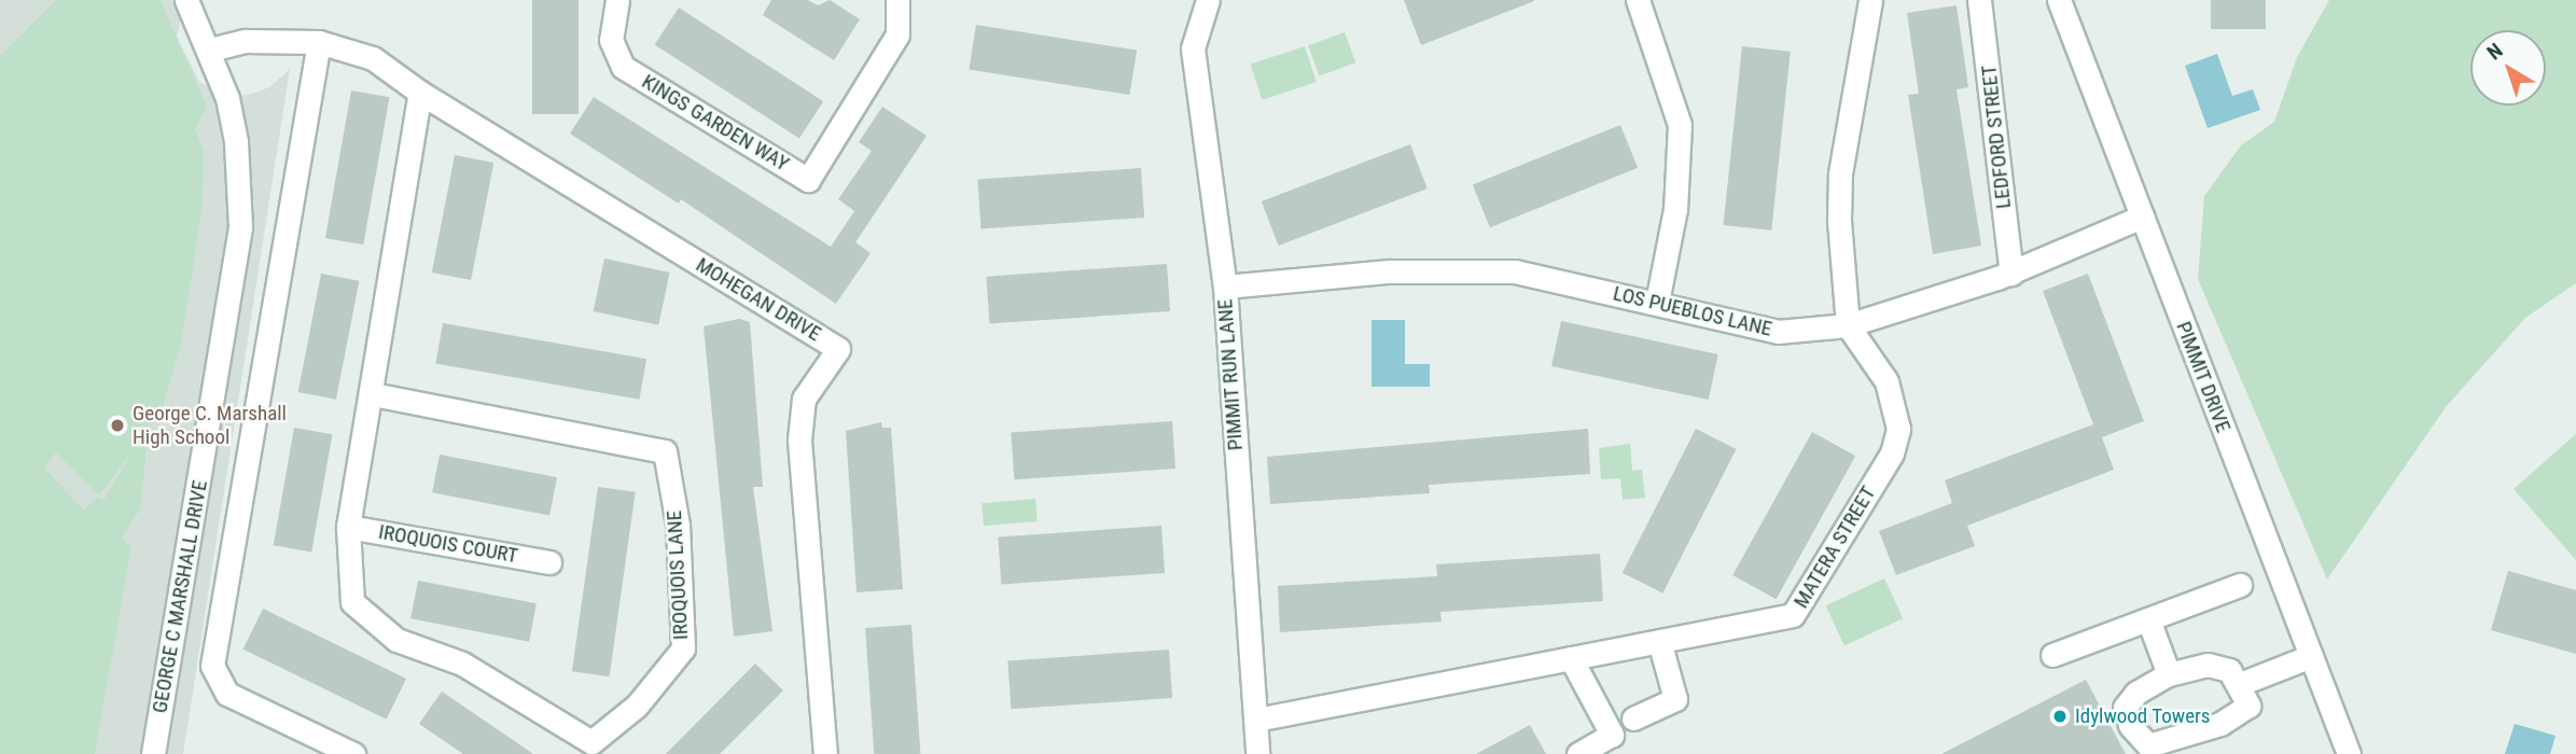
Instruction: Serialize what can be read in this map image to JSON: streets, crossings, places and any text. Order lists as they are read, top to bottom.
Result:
{
  "streets": {
    "street": [
      "KINGS GARDEN WAY",
      "LEDFORD STREET",
      "MOHEGAN DRIVE",
      "LOS PUEBLOS LANE",
      "PIMMIT RUN LANE",
      "PIMMIT DRIVE",
      "IROQUOIS COURT",
      "MATERA STREET",
      "IROQUOIS LANE",
      "GEORGE C MARSHALL DRIVE"
    ]
  },
  "crossings": [
    ["LEDFORD STREET", "LOS PUEBLOS LANE"],
    ["MOHEGAN DRIVE", "IROQUOIS LANE"],
    ["MOHEGAN DRIVE", "GEORGE C MARSHALL DRIVE"],
    ["LOS PUEBLOS LANE", "PIMMIT RUN LANE"],
    ["LOS PUEBLOS LANE", "PIMMIT DRIVE"],
    ["LOS PUEBLOS LANE", "MATERA STREET"],
    ["PIMMIT RUN LANE", "MATERA STREET"],
    ["IROQUOIS COURT", "IROQUOIS LANE"]
  ],
  "places": ["George C. Marshall High School", "Idylwood Towers"],
  "north": "top left"
}
